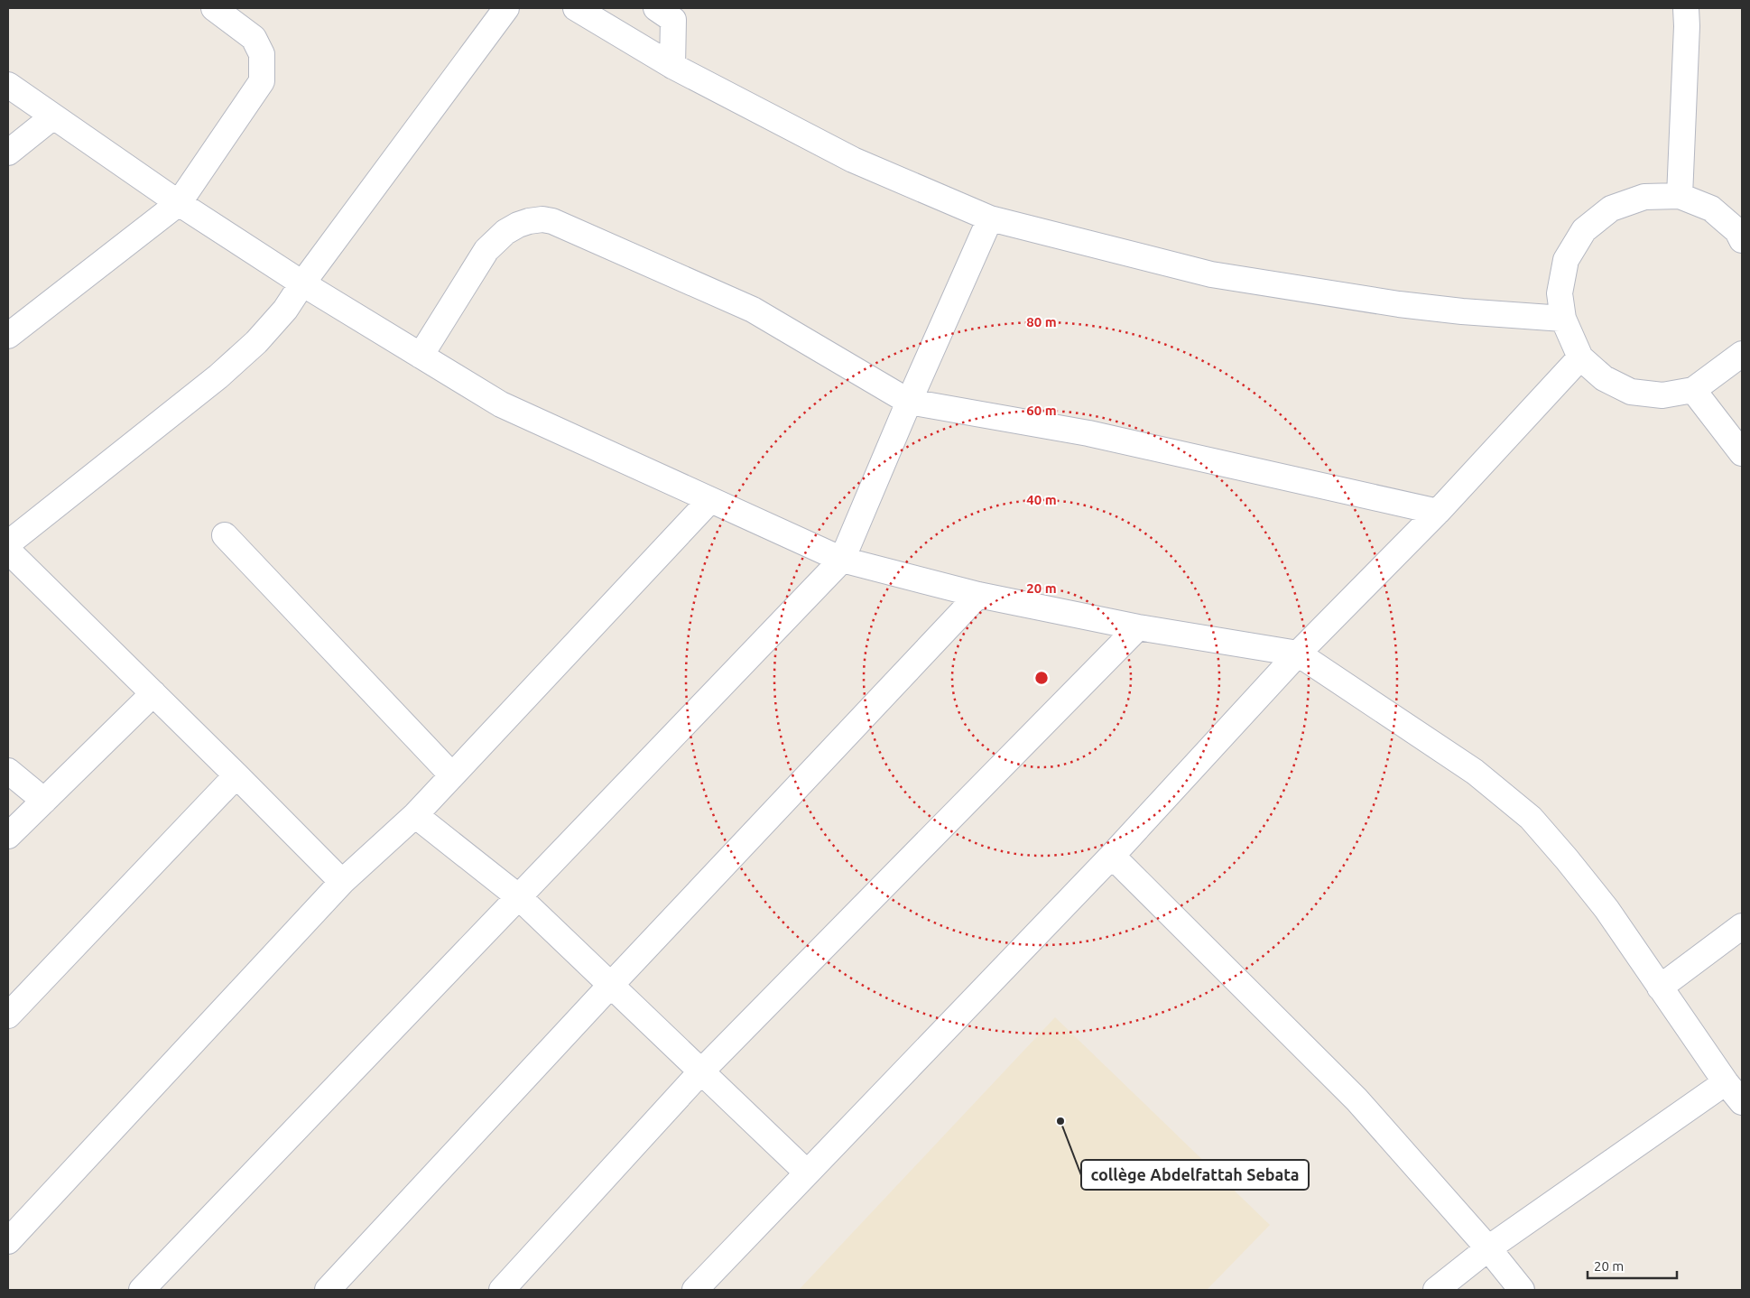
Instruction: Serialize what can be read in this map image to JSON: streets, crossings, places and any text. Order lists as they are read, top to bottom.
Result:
{
  "places": ["collège Abdelfattah Sebata"],
  "scale_bar": "20 m",
  "rings": [
    "80 m",
    "60 m",
    "40 m",
    "20 m"
  ]
}
